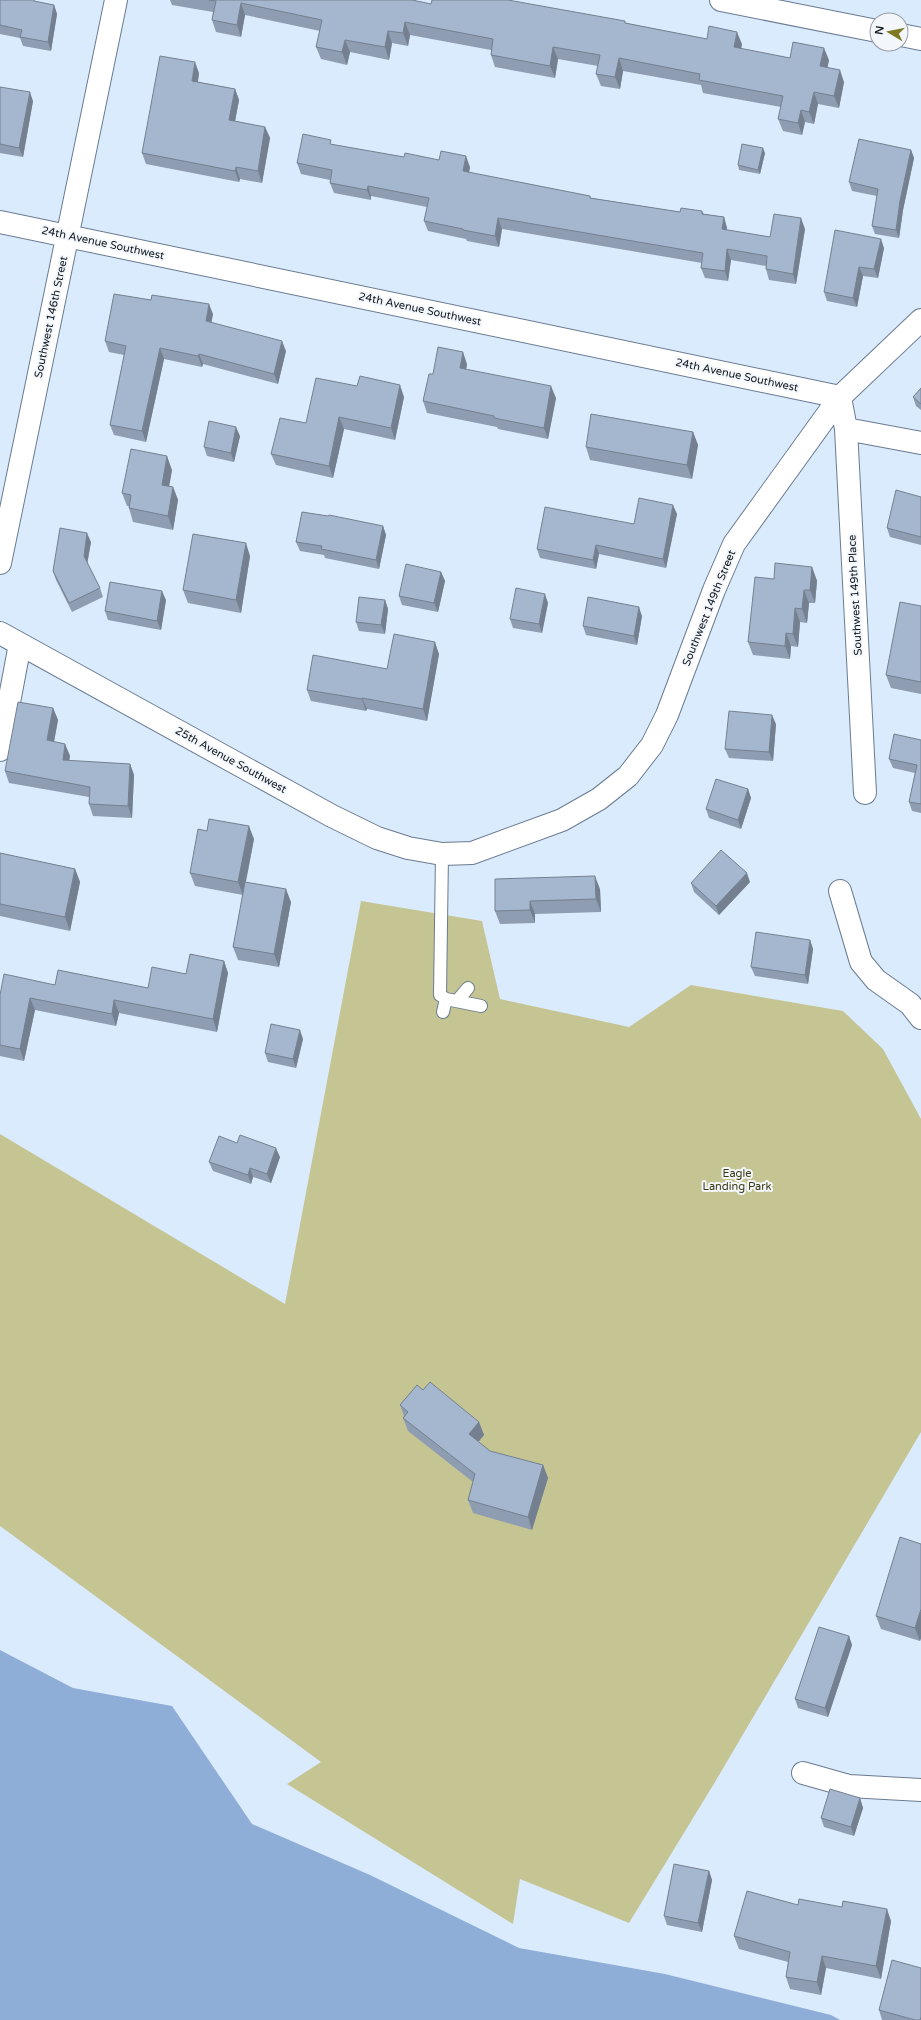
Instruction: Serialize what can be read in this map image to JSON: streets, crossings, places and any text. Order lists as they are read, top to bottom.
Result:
{
  "streets": {
    "street": [
      "24th Avenue Southwest",
      "Southwest 146th Street",
      "Southwest 149th Place",
      "Southwest 149th Street",
      "25th Avenue Southwest"
    ]
  },
  "crossings": [
    ["24th Avenue Southwest", "Southwest 146th Street"],
    ["24th Avenue Southwest", "Southwest 149th Place"],
    ["24th Avenue Southwest", "Southwest 149th Street"],
    ["Southwest 149th Place", "Southwest 149th Street"],
    ["Southwest 149th Street", "25th Avenue Southwest"]
  ],
  "parks": ["Eagle Landing Park"],
  "north": "left"
}
